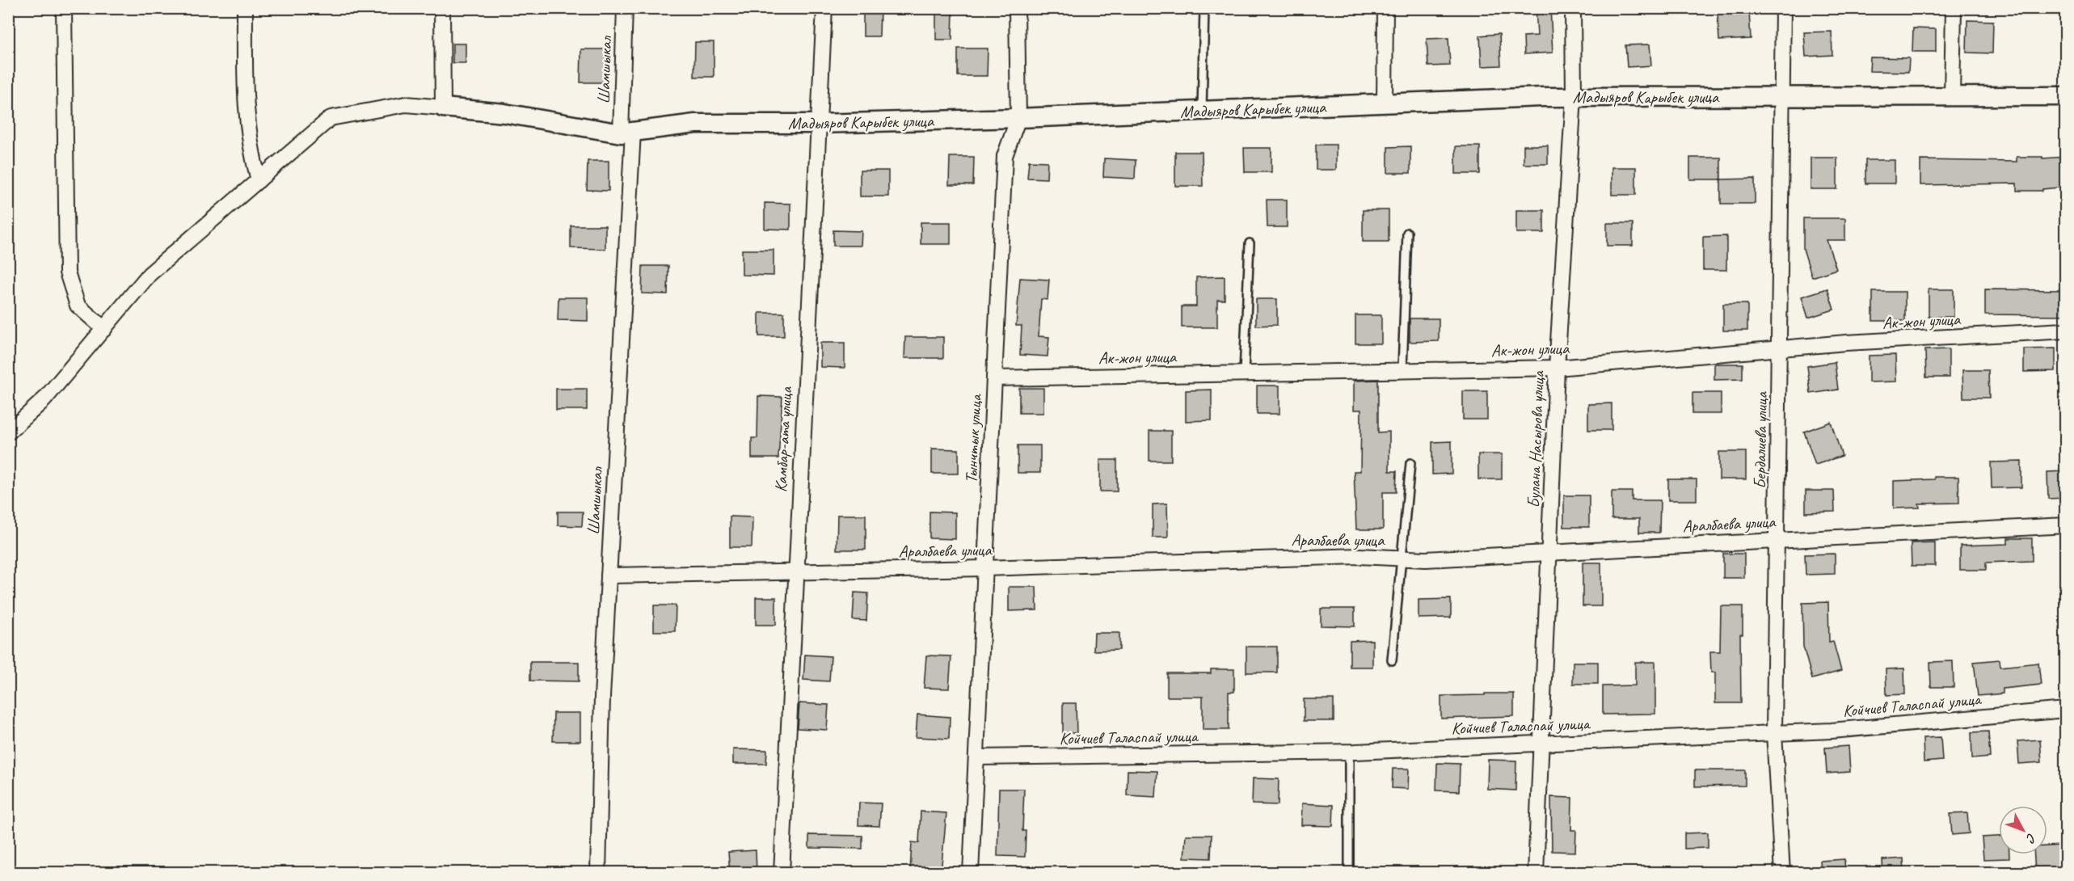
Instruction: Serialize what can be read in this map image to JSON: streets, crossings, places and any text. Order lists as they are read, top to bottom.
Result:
{
  "streets": {
    "street": [
      "Шамшыкал",
      "Мадыяров Карыбек улица",
      "Ак-жон улица",
      "Тынчтык улица",
      "Камбар-ата улица",
      "Булана Насырова улица",
      "Бердалиева улица",
      "Аралбаева улица",
      "Койчиев Таласпай улица"
    ]
  },
  "crossings": [
    ["Шамшыкал", "Мадыяров Карыбек улица"],
    ["Шамшыкал", "Аралбаева улица"],
    ["Мадыяров Карыбек улица", "Тынчтык улица"],
    ["Мадыяров Карыбек улица", "Камбар-ата улица"],
    ["Мадыяров Карыбек улица", "Булана Насырова улица"],
    ["Мадыяров Карыбек улица", "Бердалиева улица"],
    ["Ак-жон улица", "Тынчтык улица"],
    ["Ак-жон улица", "Булана Насырова улица"],
    ["Ак-жон улица", "Бердалиева улица"],
    ["Тынчтык улица", "Аралбаева улица"],
    ["Тынчтык улица", "Койчиев Таласпай улица"],
    ["Камбар-ата улица", "Аралбаева улица"],
    ["Булана Насырова улица", "Аралбаева улица"],
    ["Булана Насырова улица", "Койчиев Таласпай улица"],
    ["Бердалиева улица", "Аралбаева улица"],
    ["Бердалиева улица", "Койчиев Таласпай улица"]
  ],
  "north": "bottom right"
}
